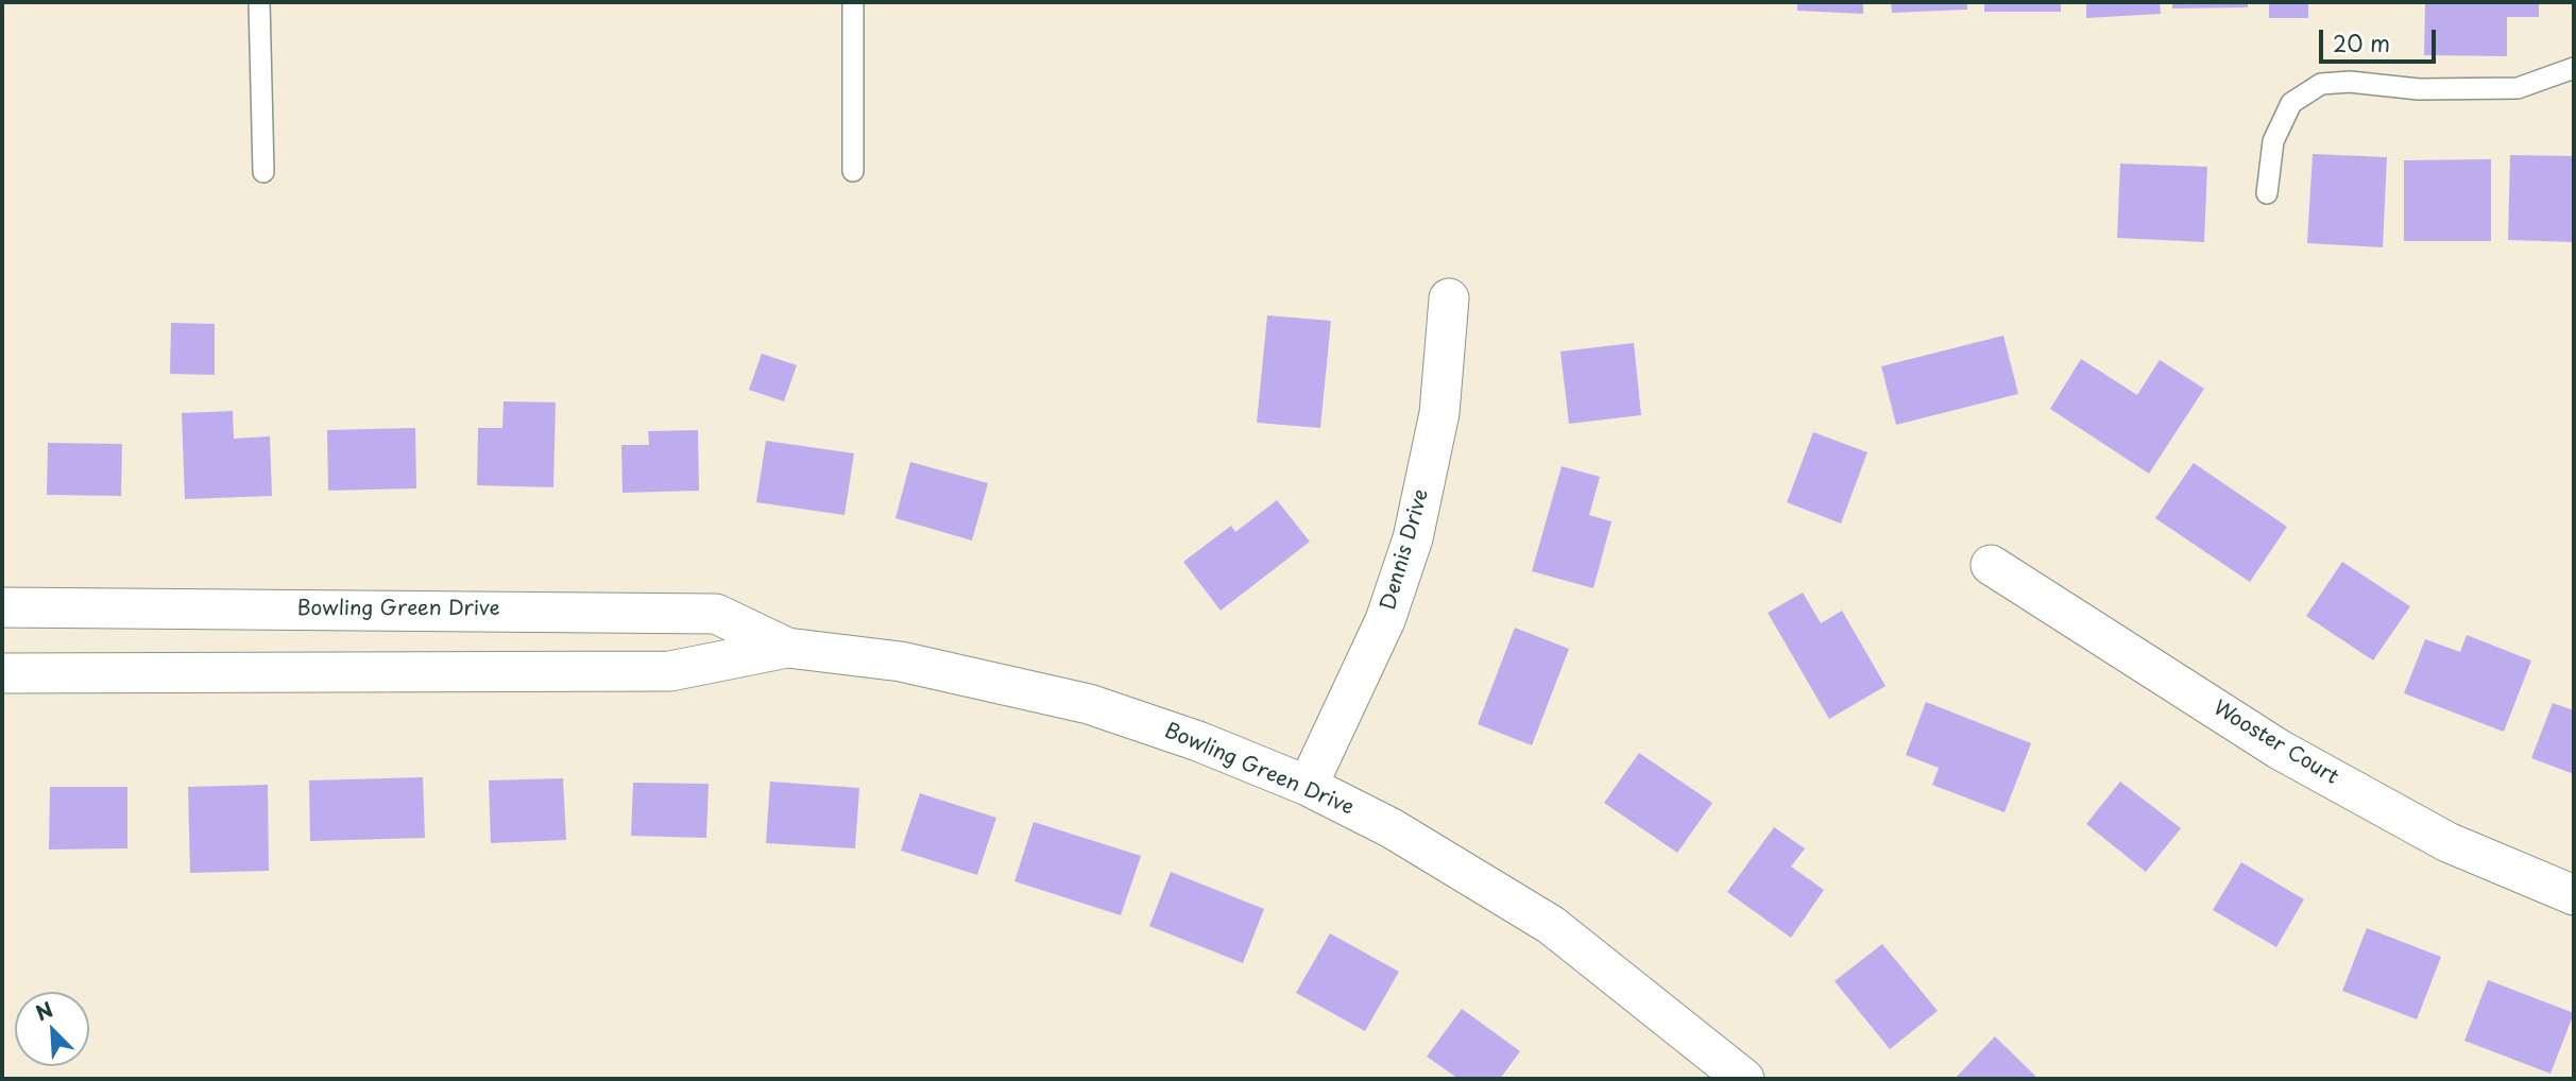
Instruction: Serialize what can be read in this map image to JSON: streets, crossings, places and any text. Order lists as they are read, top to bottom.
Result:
{
  "streets": {
    "street": ["Dennis Drive", "Bowling Green Drive", "Wooster Court"]
  },
  "crossings": [
    ["Dennis Drive", "Bowling Green Drive"]
  ],
  "scale_bar": "20 m",
  "north": "top left"
}
